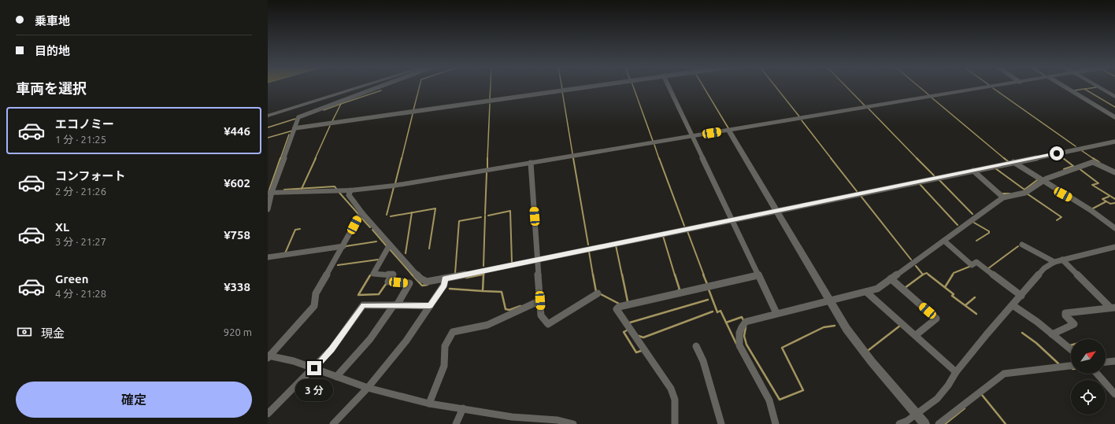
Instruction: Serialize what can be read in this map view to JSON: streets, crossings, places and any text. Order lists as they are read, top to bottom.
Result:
{
  "north": "top right",
  "page": {
    "banner": ["乗車地", "目的地"],
    "heading": "車両を選択",
    "list": [
      {
        "name": "エコノミー",
        "note": "1 分 · 21:25",
        "value": "¥446"
      },
      {
        "name": "コンフォート",
        "note": "2 分 · 21:26",
        "value": "¥602"
      },
      {
        "name": "XL",
        "note": "3 分 · 21:27",
        "value": "¥758"
      },
      {
        "name": "Green",
        "note": "4 分 · 21:28",
        "value": "¥338"
      }
    ],
    "pay": ["現金", "920 m"],
    "buttons": "確定",
    "bubble": "3 分"
  }
}
